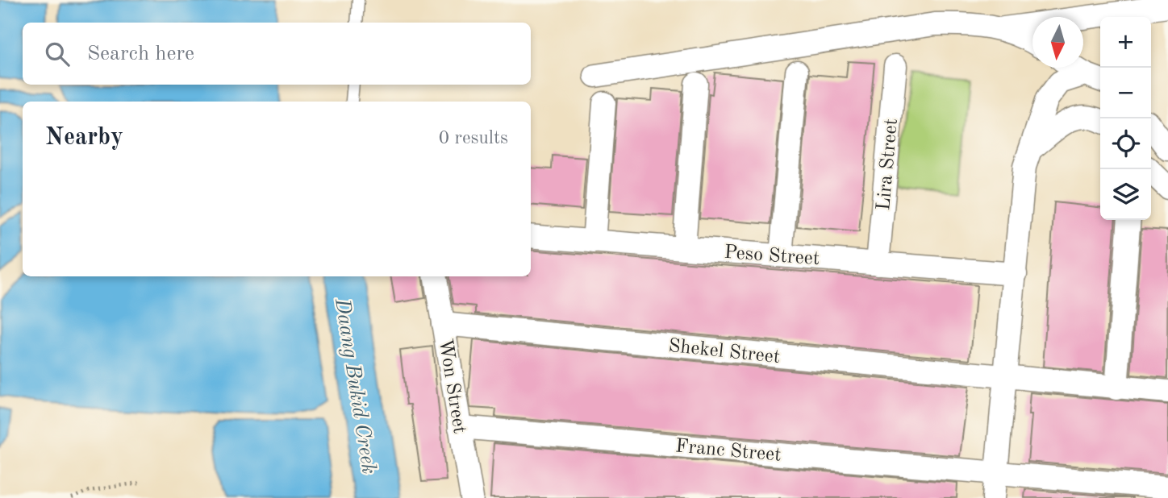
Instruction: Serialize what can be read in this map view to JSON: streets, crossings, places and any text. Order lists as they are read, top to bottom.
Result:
{
  "streets": {
    "street": [
      "Lira Street",
      "Peso Street",
      "Shekel Street",
      "Won Street",
      "Franc Street"
    ]
  },
  "crossings": [
    ["Lira Street", "Peso Street"],
    ["Shekel Street", "Won Street"],
    ["Won Street", "Franc Street"]
  ],
  "water": ["Daang Bukid Creek"],
  "north": "bottom",
  "page": {
    "map_buttons": ["+", "−"],
    "search": "Search here",
    "heading": ["Nearby", "0 results"]
  }
}
